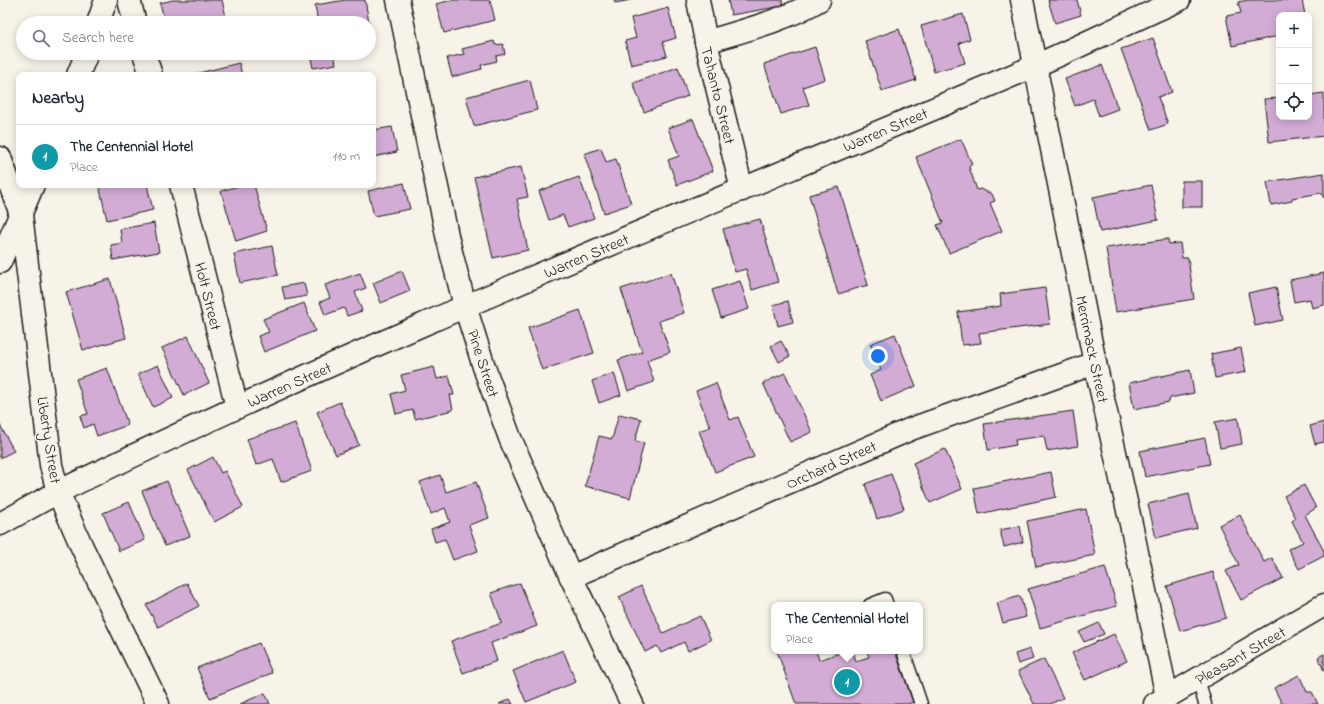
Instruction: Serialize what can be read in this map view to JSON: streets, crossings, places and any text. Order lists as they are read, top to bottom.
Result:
{
  "streets": {
    "street": [
      "Tahanto Street",
      "Warren Street",
      "Holt Street",
      "Merrimack Street",
      "Pine Street",
      "Liberty Street",
      "Orchard Street",
      "Pleasant Street"
    ]
  },
  "crossings": [
    ["Tahanto Street", "Warren Street"],
    ["Warren Street", "Holt Street"],
    ["Warren Street", "Merrimack Street"],
    ["Warren Street", "Pine Street"],
    ["Warren Street", "Liberty Street"],
    ["Merrimack Street", "Orchard Street"],
    ["Merrimack Street", "Pleasant Street"],
    ["Pine Street", "Orchard Street"]
  ],
  "page": {
    "map_buttons": ["+", "−"],
    "search": "Search here",
    "heading": "Nearby",
    "list": [
      {
        "mark": "1",
        "name": "The Centennial Hotel",
        "note": "Place",
        "value": "110 m"
      }
    ],
    "popup": ["The Centennial Hotel", "Place"],
    "pins": "1"
  }
}
